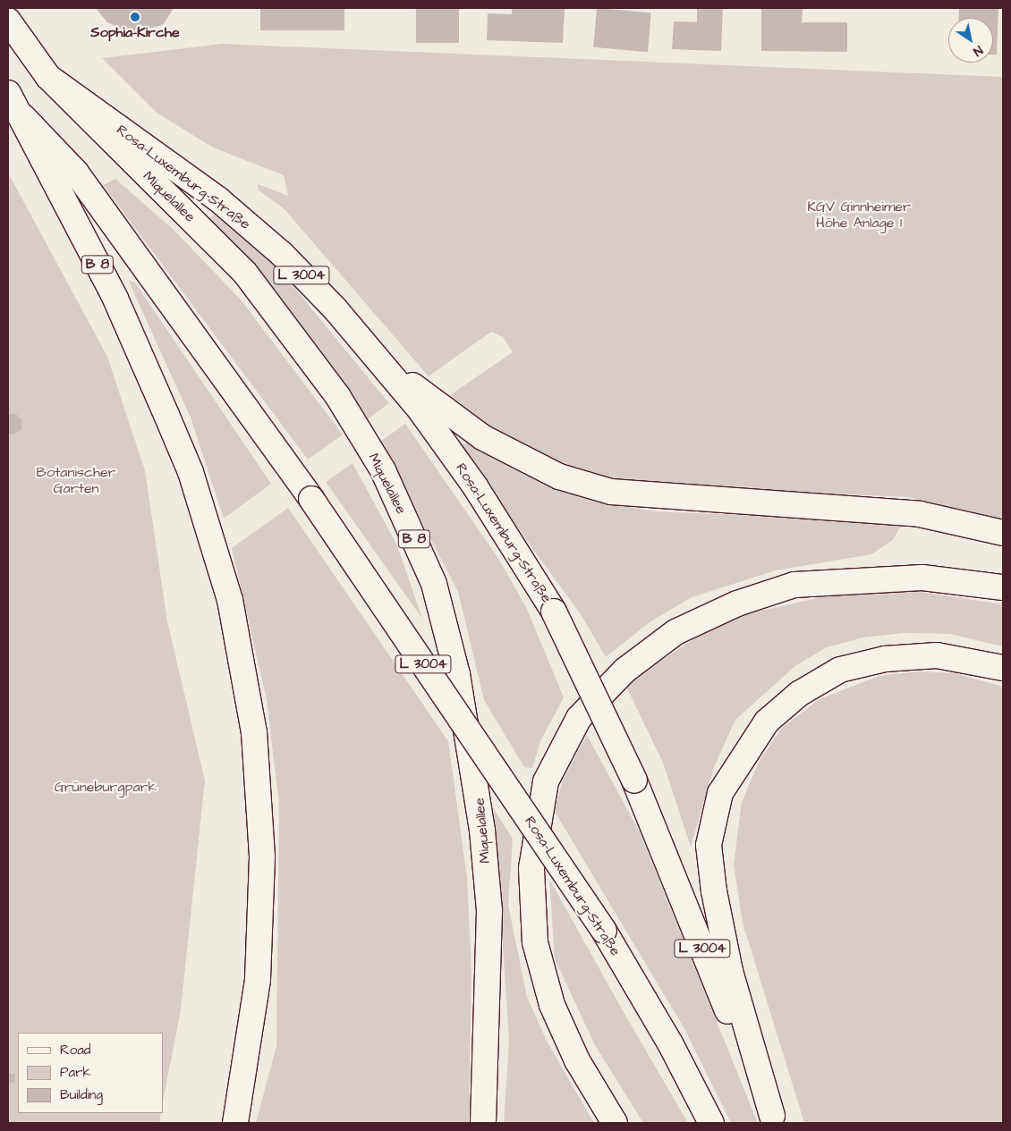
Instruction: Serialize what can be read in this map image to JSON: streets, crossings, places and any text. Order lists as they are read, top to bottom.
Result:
{
  "streets": {
    "main road": [
      "Rosa-Luxemburg-Straße",
      "Miquelallee",
      "B 8",
      "L 3004"
    ]
  },
  "crossings": [
    ["Rosa-Luxemburg-Straße", "Miquelallee"],
    ["Rosa-Luxemburg-Straße", "B 8"]
  ],
  "parks": ["KGV Ginnheimer Höhe Anlage 1", "Botanischer Garten", "Grüneburgpark"],
  "places": ["Sophia-Kirche"],
  "legend": ["Road", "Park", "Building"],
  "north": "bottom right"
}
